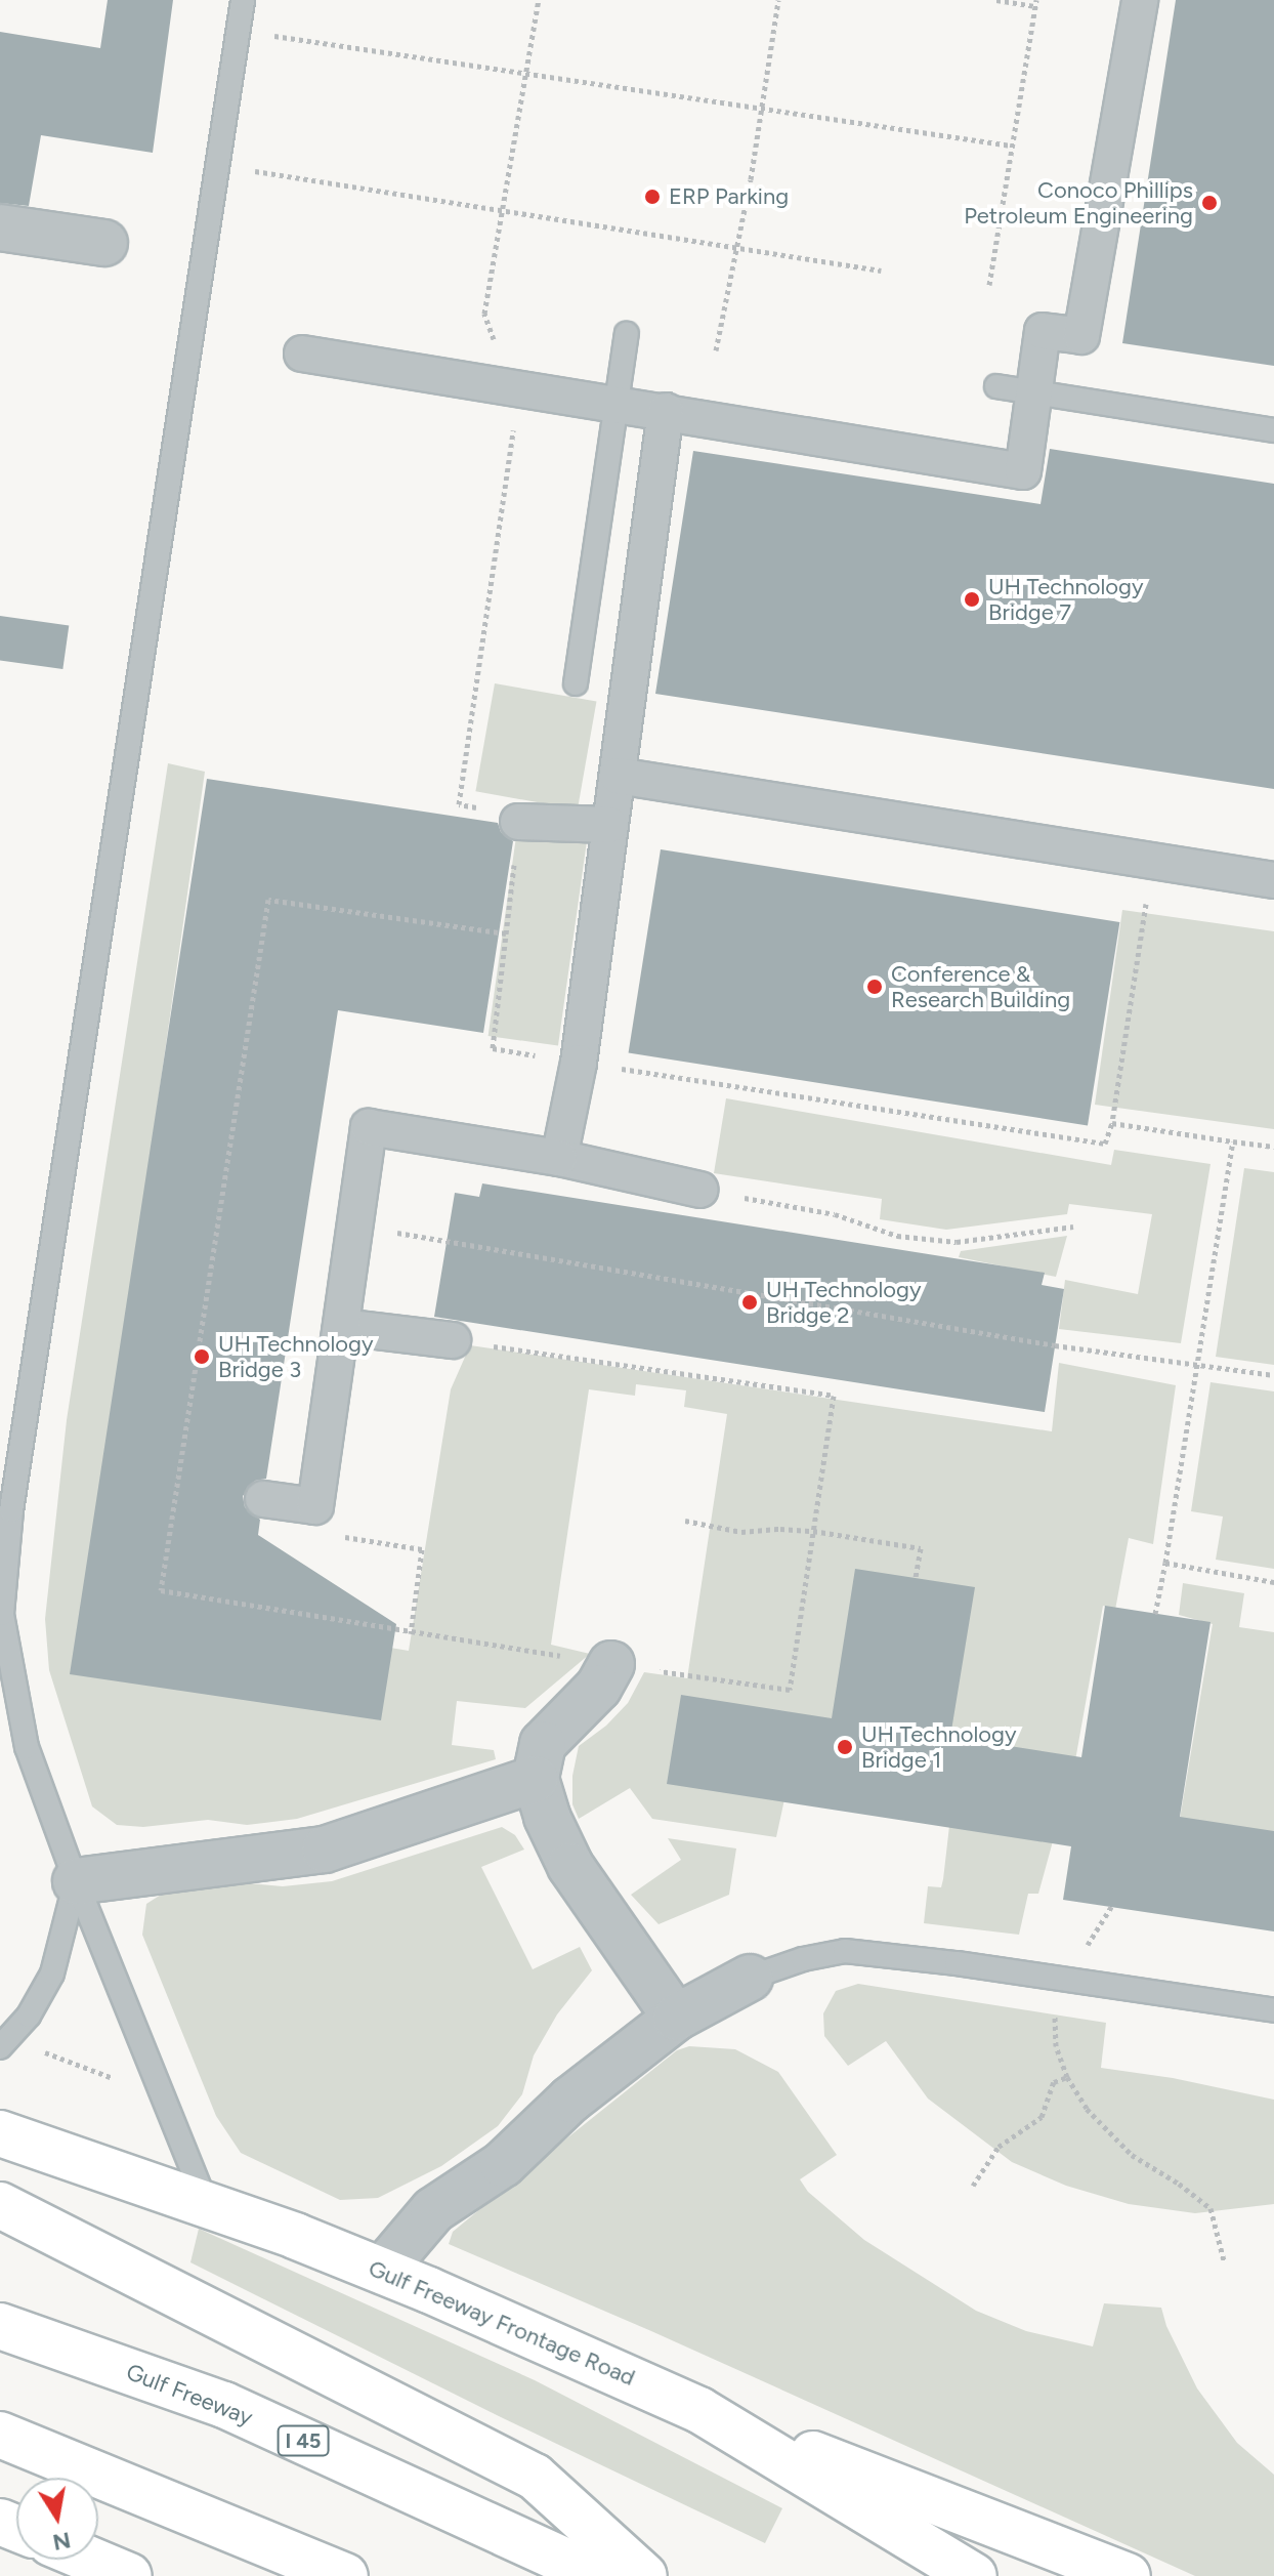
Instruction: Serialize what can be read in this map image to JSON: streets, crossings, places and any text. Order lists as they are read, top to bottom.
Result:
{
  "streets": {
    "main road": ["Gulf Freeway Frontage Road", "Gulf Freeway", "I 45"]
  },
  "places": [
    "ERP Parking",
    "Conoco Phillips Petroleum Engineering",
    "UH Technology Bridge 7",
    "Conference & Research Building",
    "UH Technology Bridge 2",
    "UH Technology Bridge 3",
    "UH Technology Bridge 1"
  ],
  "north": "bottom"
}
